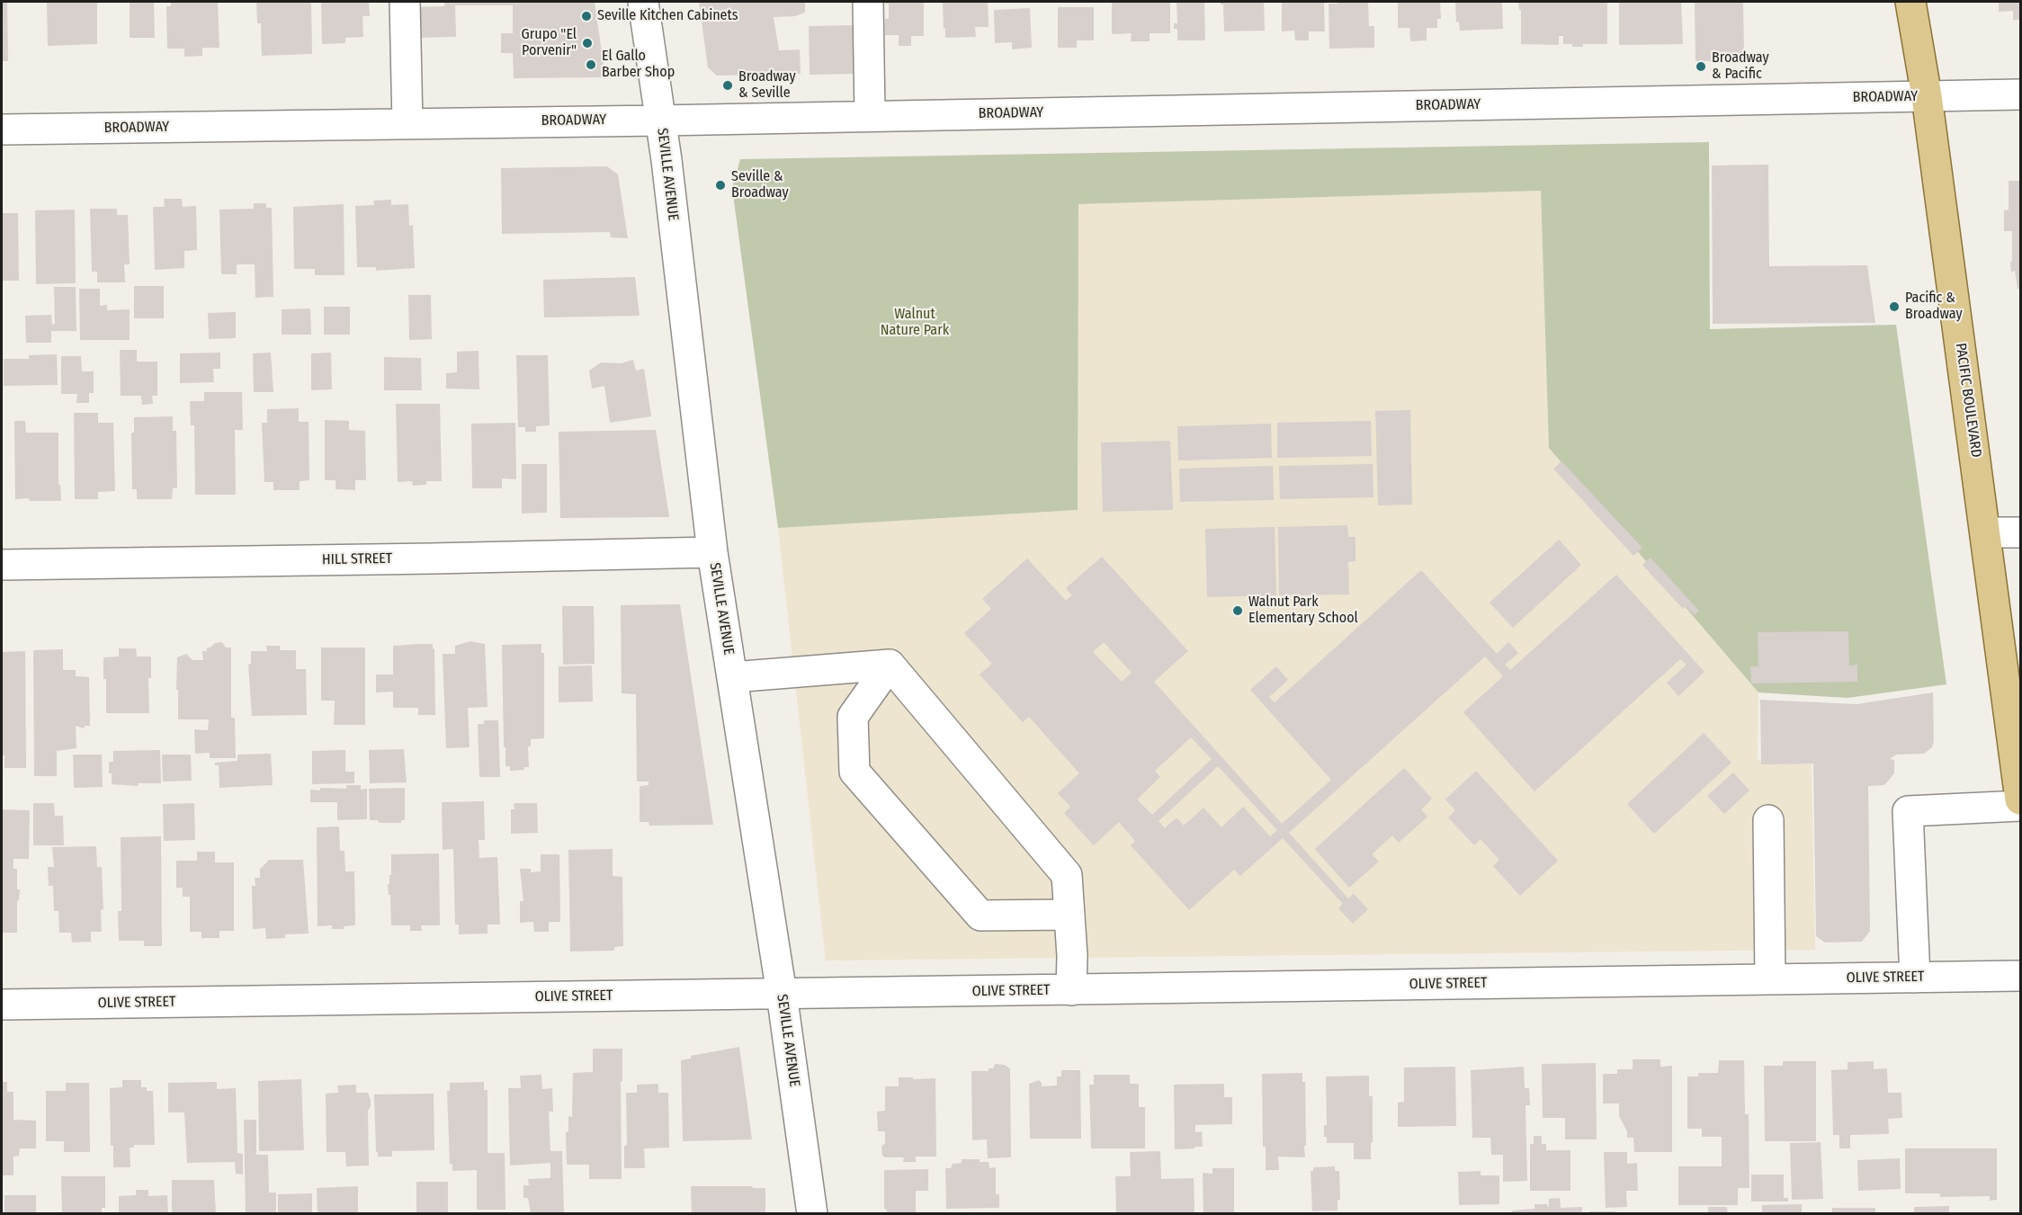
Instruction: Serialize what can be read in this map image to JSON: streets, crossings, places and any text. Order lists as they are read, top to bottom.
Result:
{
  "streets": {
    "main road": ["PACIFIC BOULEVARD"],
    "street": [
      "BROADWAY",
      "SEVILLE AVENUE",
      "HILL STREET",
      "OLIVE STREET"
    ]
  },
  "crossings": [
    ["BROADWAY", "SEVILLE AVENUE"],
    ["BROADWAY", "PACIFIC BOULEVARD"],
    ["SEVILLE AVENUE", "HILL STREET"],
    ["SEVILLE AVENUE", "OLIVE STREET"]
  ],
  "parks": ["Walnut Nature Park"],
  "places": [
    "Seville Kitchen Cabinets",
    "Grupo \"El Porvenir\"",
    "El Gallo Barber Shop",
    "Broadway & Pacific",
    "Broadway & Seville",
    "Seville & Broadway",
    "Pacific & Broadway",
    "Walnut Park Elementary School"
  ]
}
